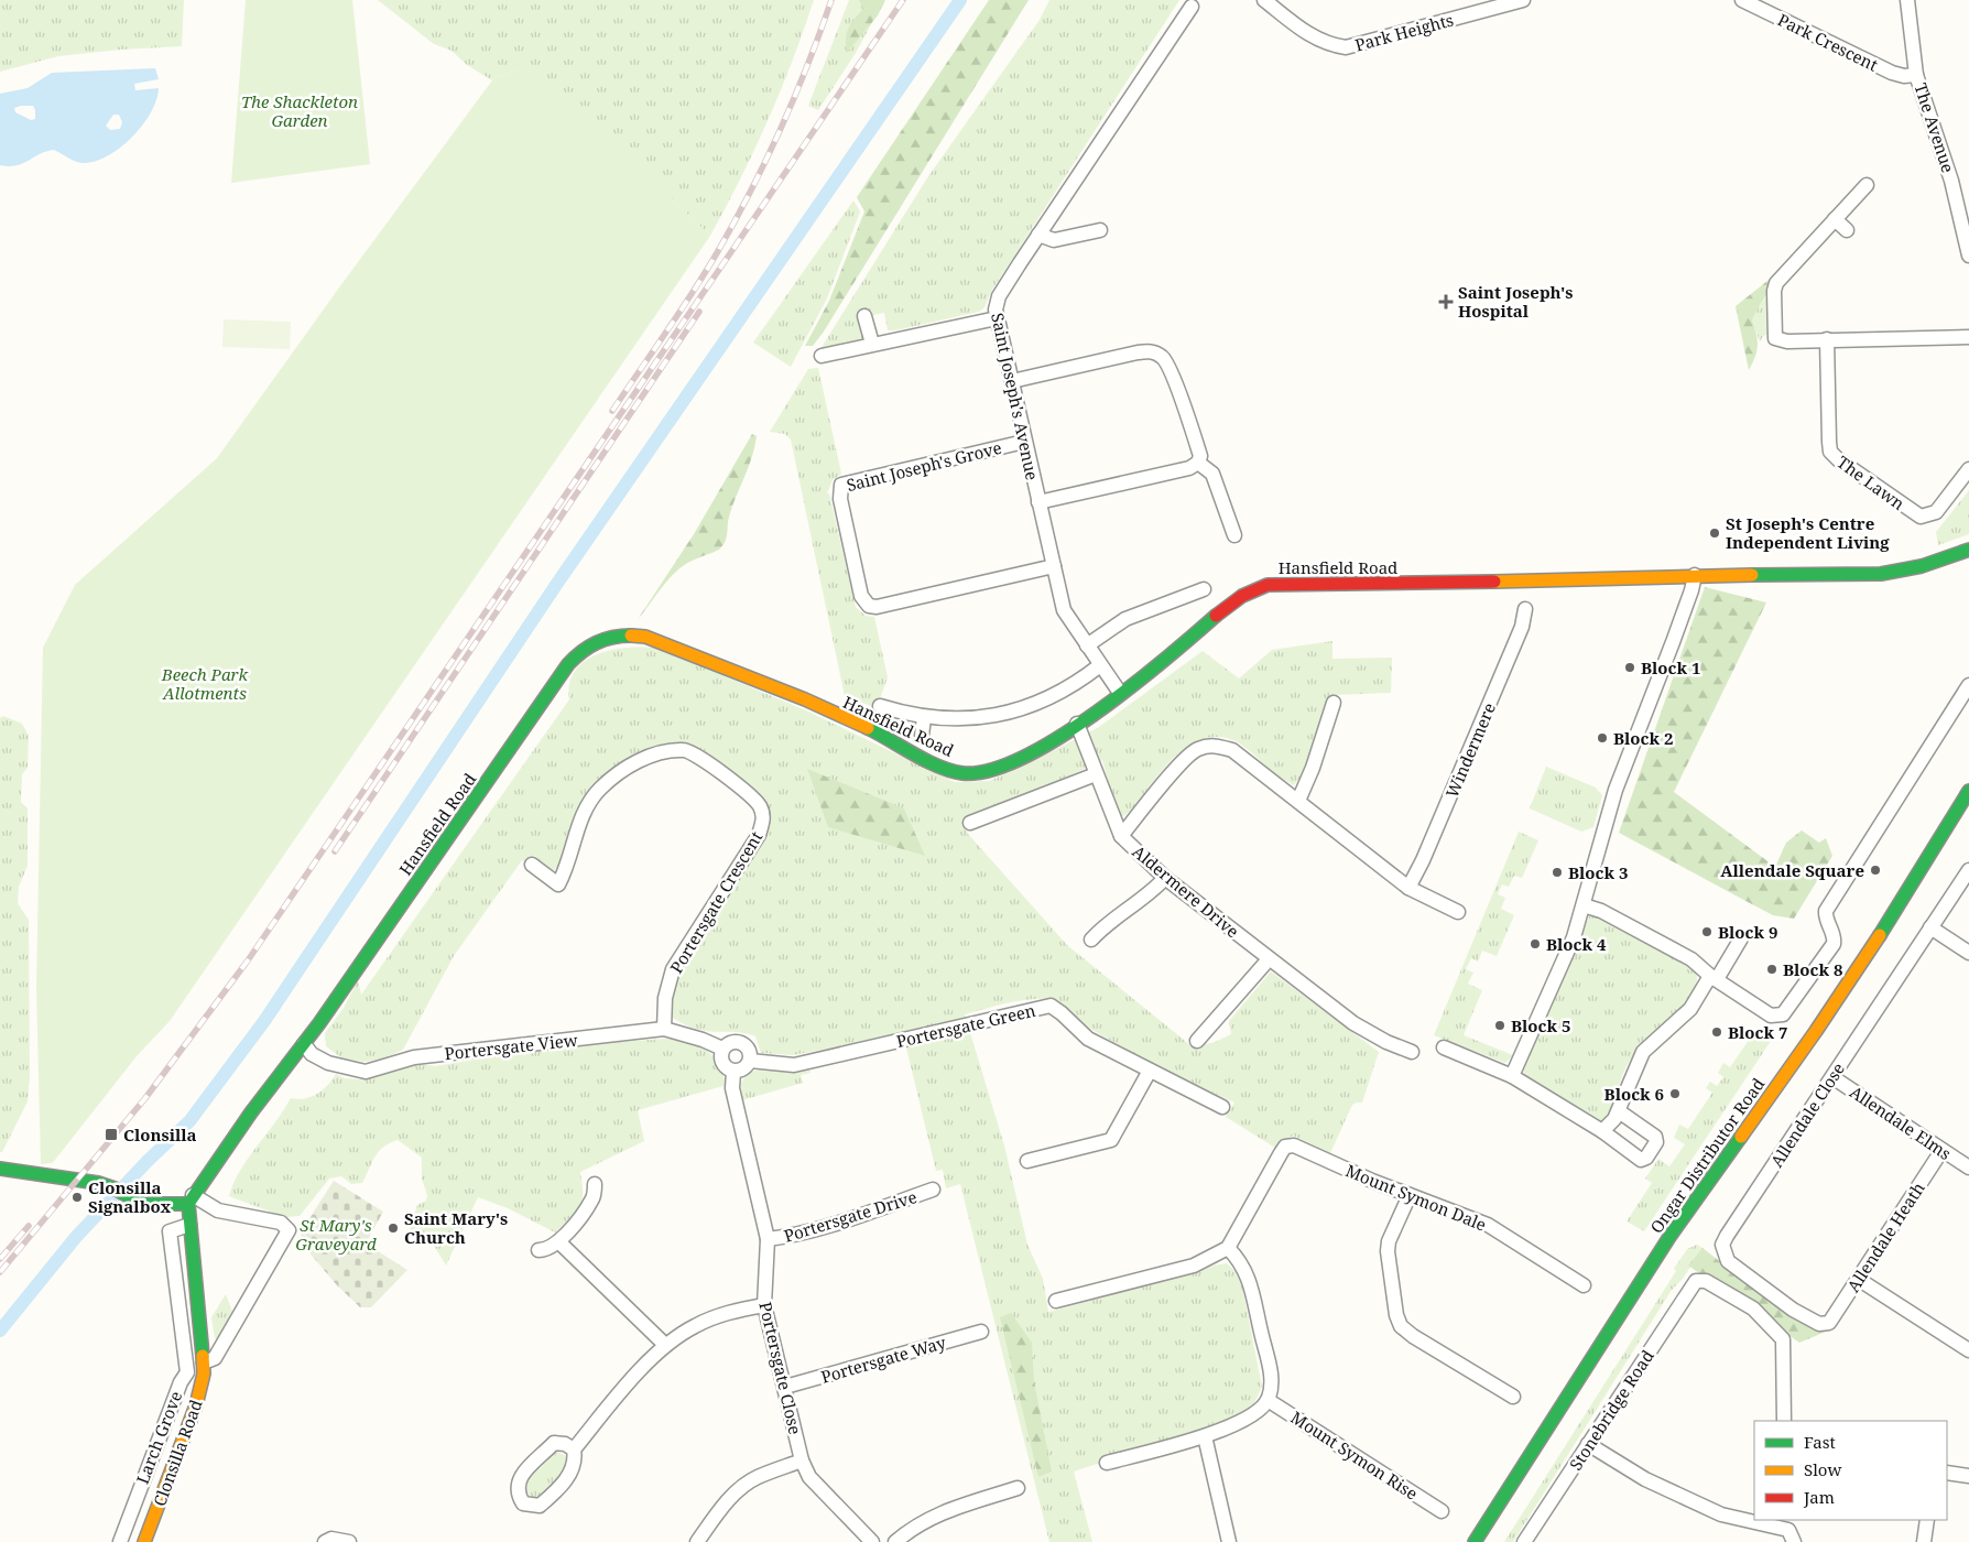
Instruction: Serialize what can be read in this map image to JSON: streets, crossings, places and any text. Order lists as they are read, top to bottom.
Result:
{
  "streets": {
    "street": [
      "Park Heights",
      "Park Crescent",
      "The Avenue",
      "Saint Joseph's Avenue",
      "Saint Joseph's Grove",
      "The Lawn",
      "Hansfield Road",
      "Windermere",
      "Aldermere Drive",
      "Portersgate Crescent",
      "Portersgate Green",
      "Portersgate View",
      "Allendale Close",
      "Allendale Elms",
      "Ongar Distributor Road",
      "Mount Symon Dale",
      "Portersgate Drive",
      "Allendale Heath",
      "Portersgate Way",
      "Portersgate Close",
      "Stonebridge Road",
      "Larch Grove",
      "Clonsilla Road",
      "Mount Symon Rise"
    ]
  },
  "crossings": [
    ["Park Crescent", "The Avenue"],
    ["Saint Joseph's Avenue", "Saint Joseph's Grove"],
    ["Saint Joseph's Avenue", "Hansfield Road"],
    ["Hansfield Road", "Aldermere Drive"],
    ["Hansfield Road", "Portersgate View"],
    ["Hansfield Road", "Clonsilla Road"],
    ["Portersgate Crescent", "Portersgate View"],
    ["Portersgate Green", "Portersgate View"],
    ["Portersgate Green", "Portersgate Close"],
    ["Portersgate View", "Portersgate Close"],
    ["Allendale Close", "Allendale Elms"],
    ["Allendale Close", "Allendale Heath"],
    ["Allendale Elms", "Allendale Heath"],
    ["Portersgate Drive", "Portersgate Close"],
    ["Portersgate Way", "Portersgate Close"],
    ["Larch Grove", "Clonsilla Road"]
  ],
  "parks": ["The Shackleton Garden", "Beech Park Allotments", "St Mary's Graveyard"],
  "places": {
    "health": ["Saint Joseph's Hospital"],
    "other": [
      "St Joseph's Centre Independent Living",
      "Block 1",
      "Block 2",
      "Allendale Square",
      "Block 3",
      "Block 9",
      "Block 4",
      "Block 8",
      "Block 5",
      "Block 7",
      "Block 6",
      "Clonsilla Signalbox",
      "Saint Mary's Church"
    ],
    "transit": ["Clonsilla"]
  },
  "legend": ["Fast", "Slow", "Jam"]
}
